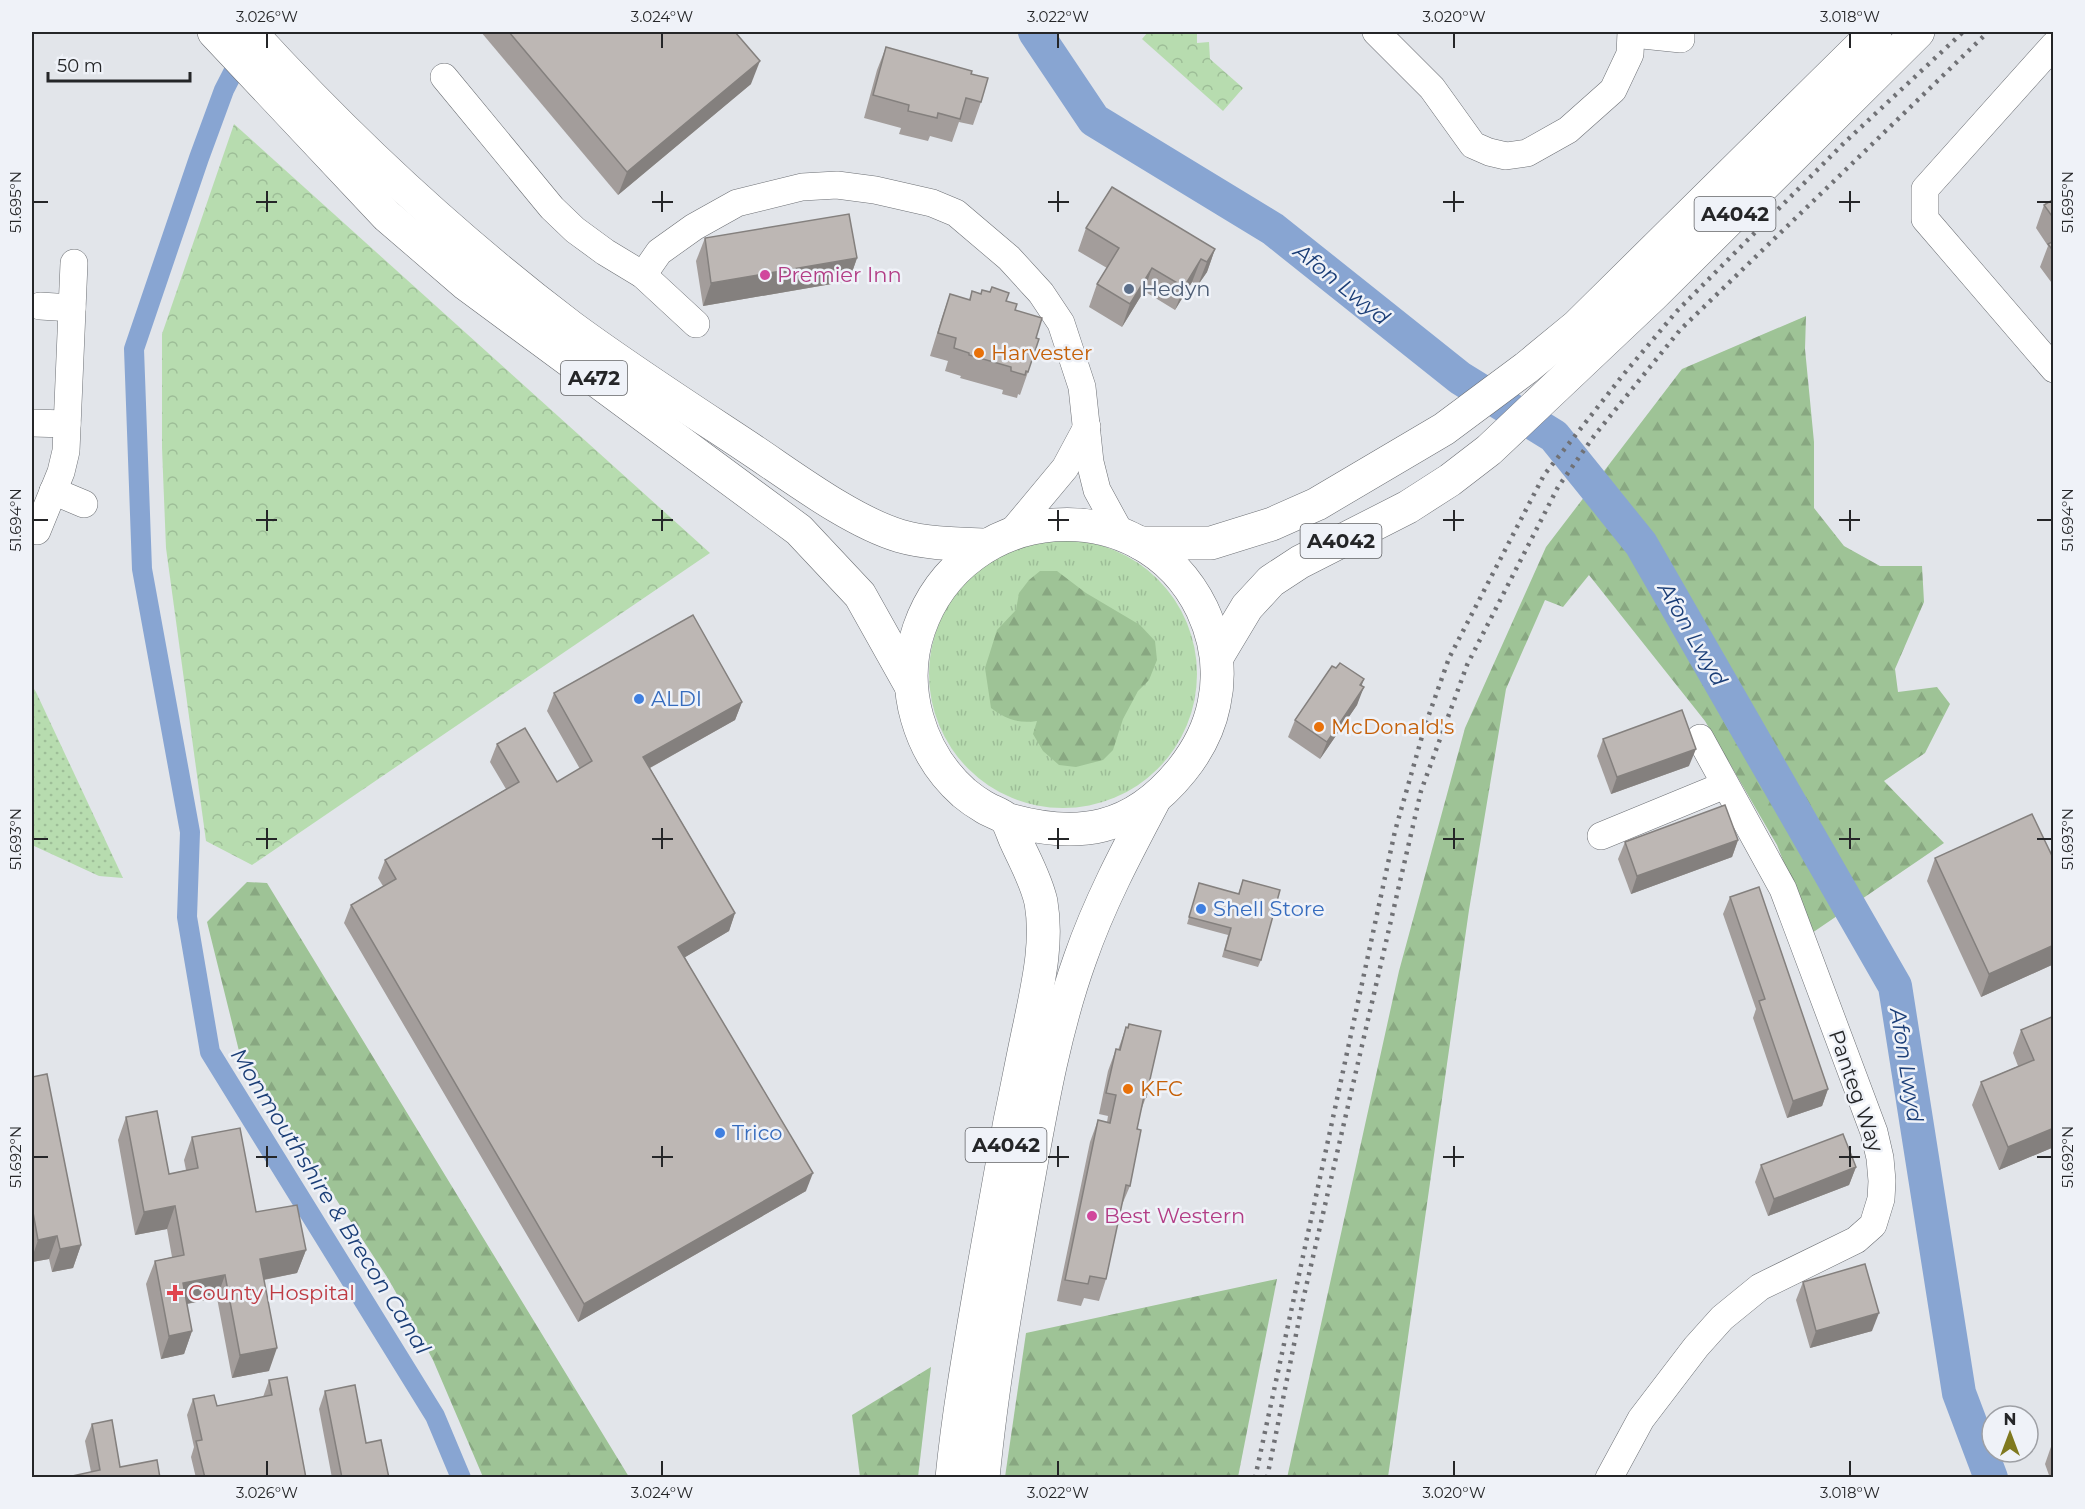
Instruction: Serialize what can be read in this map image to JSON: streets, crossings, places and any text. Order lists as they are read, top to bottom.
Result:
{
  "streets": {
    "main road": ["A4042", "A472"],
    "street": ["Panteg Way"]
  },
  "water": ["Afon Lwyd", "Monmouthshire & Brecon Canal"],
  "places": {
    "other": [
      "Premier Inn",
      "Hedyn",
      "Harvester",
      "ALDI",
      "McDonald's",
      "Shell Store",
      "KFC",
      "Trico",
      "Best Western"
    ],
    "health": ["County Hospital"]
  },
  "scale_bar": "50 m",
  "north": "top",
  "coordinates": [
    "3.026°W",
    "3.024°W",
    "3.022°W",
    "3.020°W",
    "3.018°W",
    "51.695°N",
    "51.694°N",
    "51.693°N",
    "51.692°N"
  ]
}
